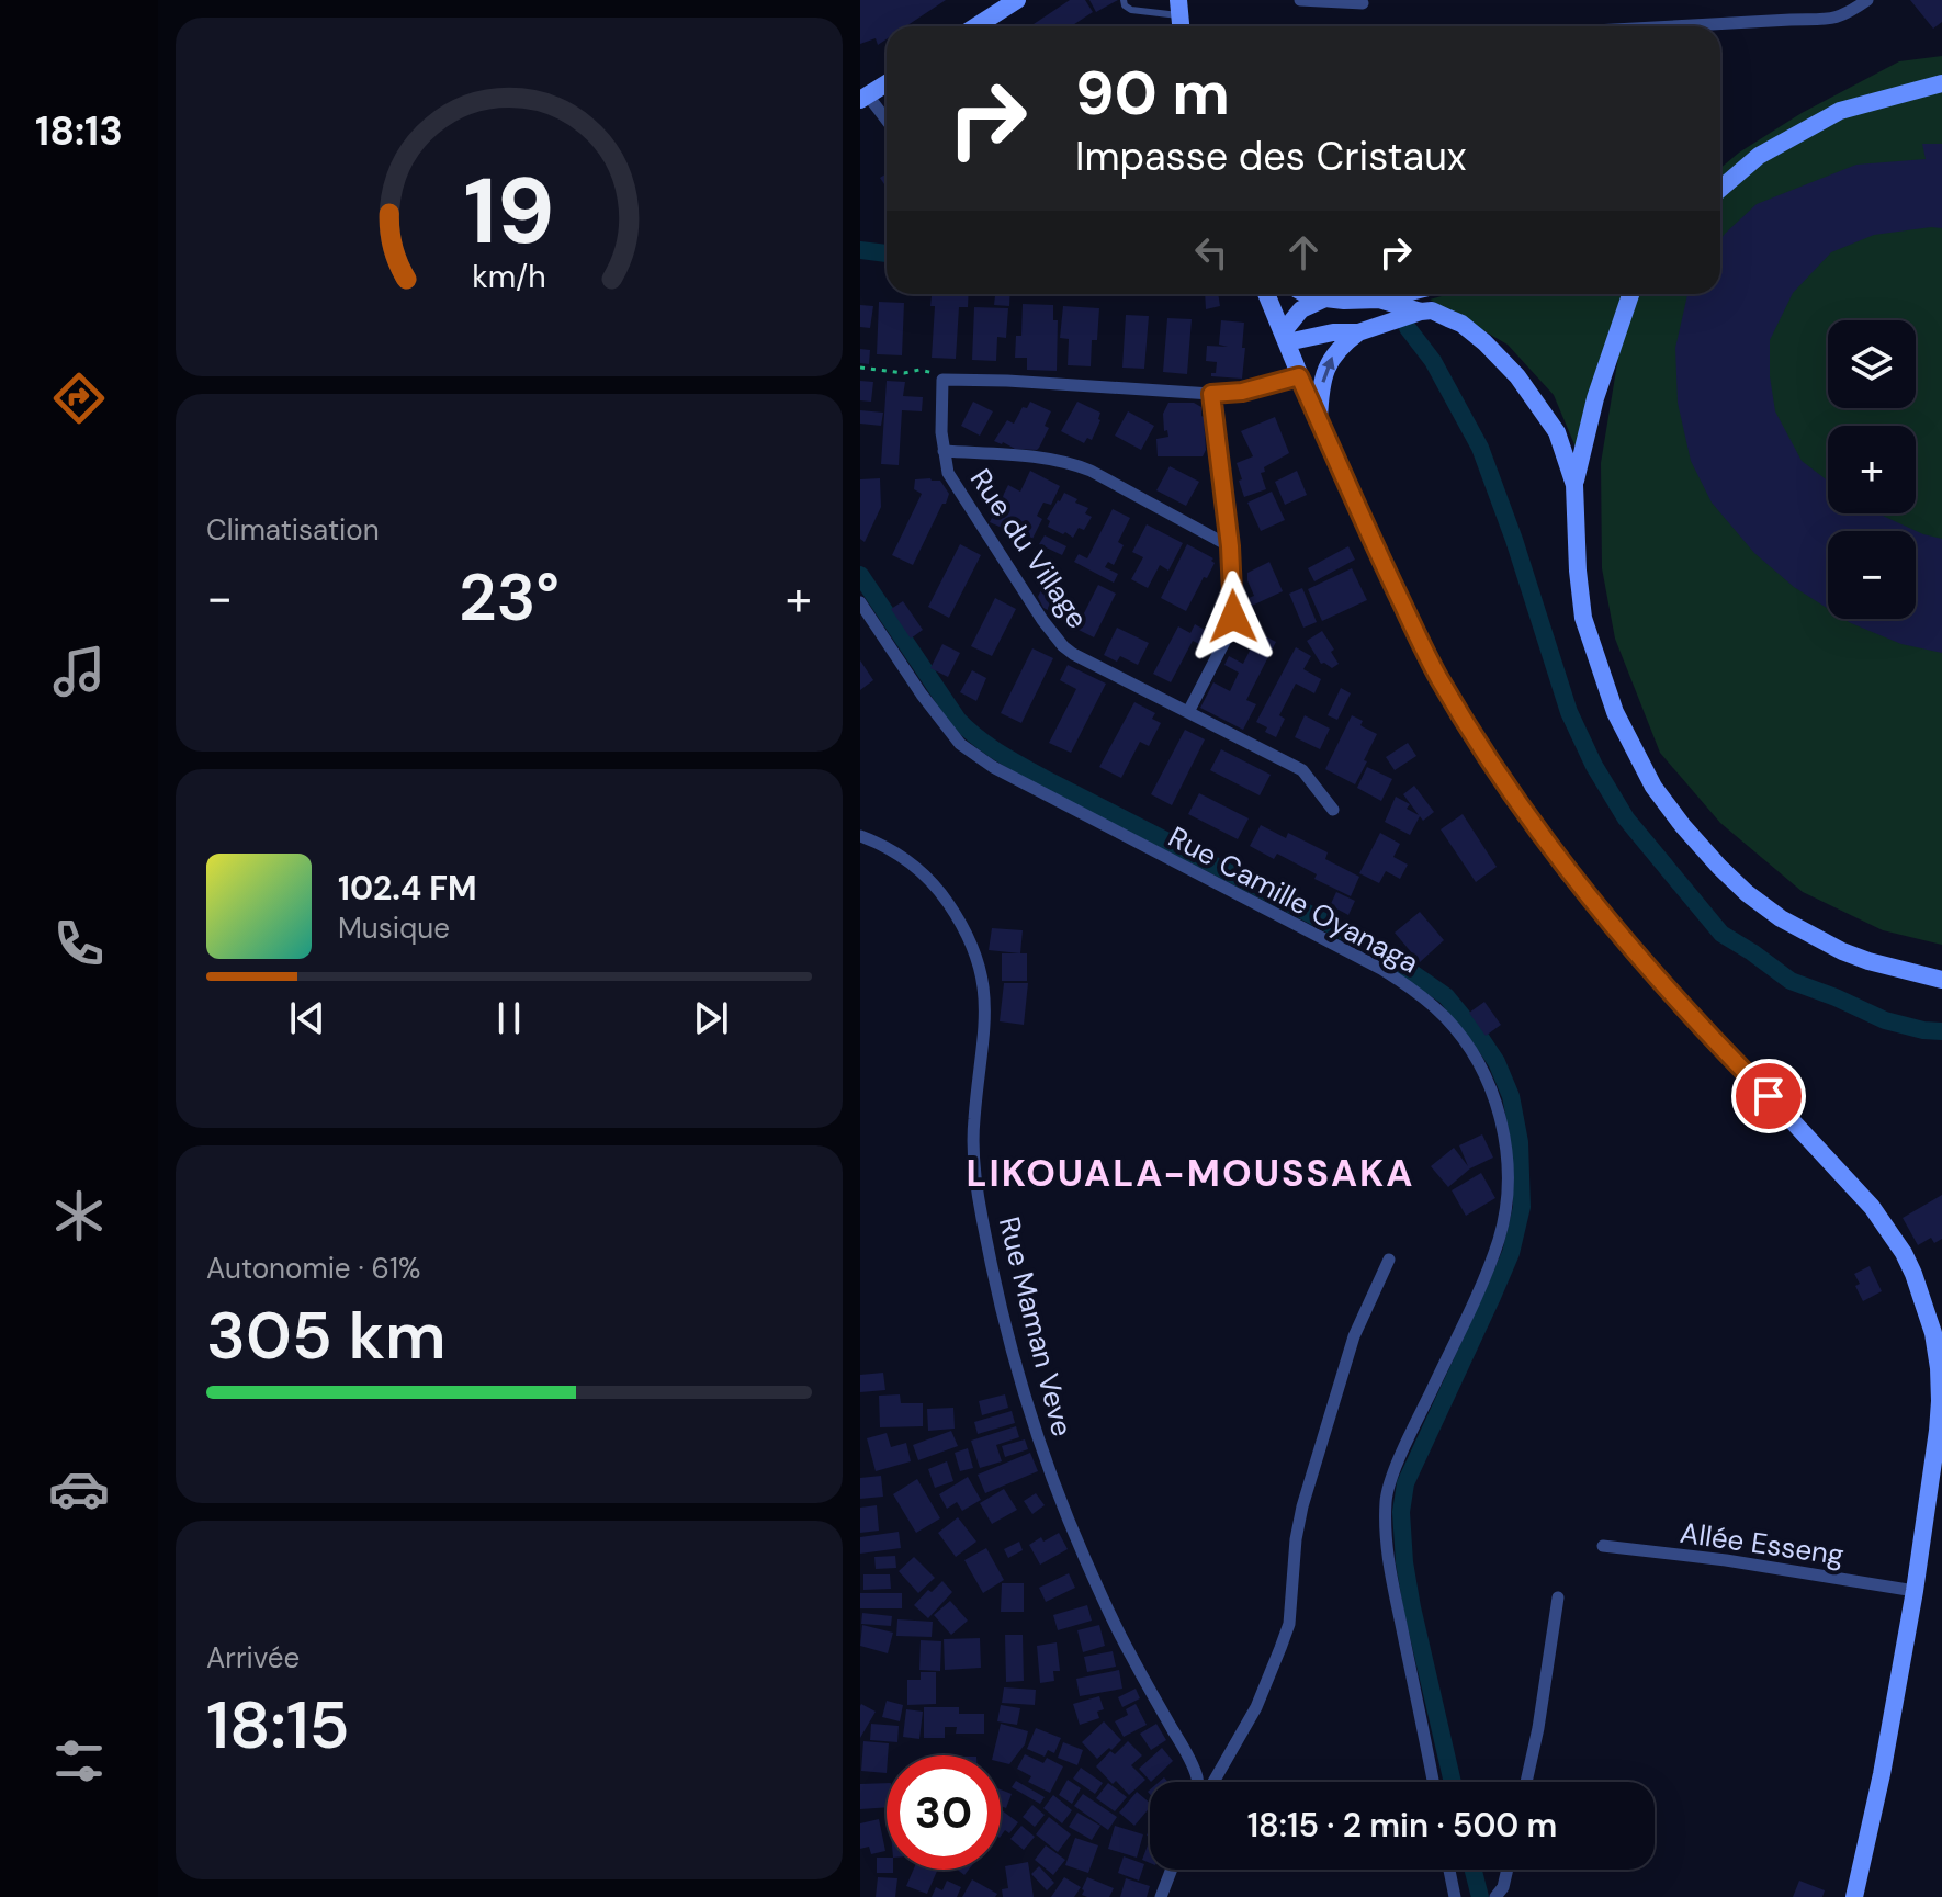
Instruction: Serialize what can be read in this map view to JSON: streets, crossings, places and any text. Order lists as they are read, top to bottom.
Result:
{
  "streets": {
    "street": [
      "Rue du Village",
      "Rue Camille Oyanaga",
      "Rue Maman Veve",
      "Allée Esseng"
    ]
  },
  "districts": ["LIKOUALA-MOUSSAKA"],
  "page": {
    "tabs": "18:13",
    "turn": ["90 m", "Impasse des Cristaux"],
    "map_buttons": ["+", "−"],
    "tile": [
      "Climatisation",
      ["Autonomie · 61%", "305 km"],
      ["Arrivée", "18:15"]
    ],
    "heat": ["−", "23°", "+"],
    "song": ["102.4 FM", "Musique"],
    "limit": "30",
    "trip": "18:15 · 2 min · 500 m",
    "gauge": ["19", "km/h"]
  }
}
